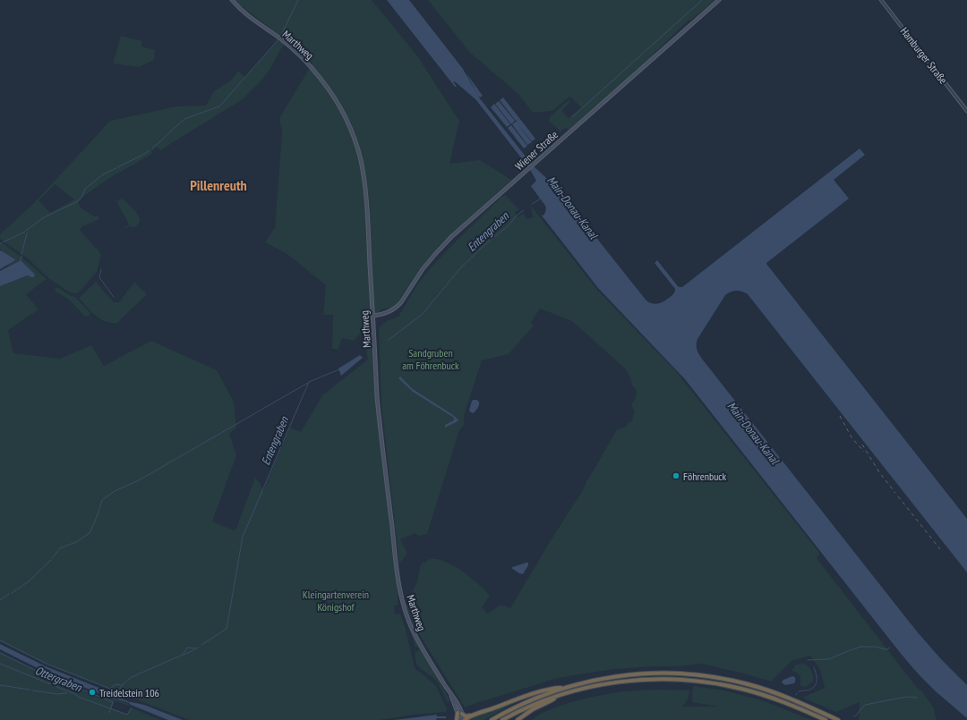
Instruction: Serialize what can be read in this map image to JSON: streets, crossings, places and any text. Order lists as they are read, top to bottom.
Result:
{
  "streets": {
    "main road": ["Marthweg", "Wiener Straße"],
    "street": ["Hamburger Straße"]
  },
  "crossings": [
    ["Marthweg", "Wiener Straße"]
  ],
  "districts": ["Pillenreuth"],
  "water": ["Main-Donau-Kanal", "Entengraben", "Ottergraben"],
  "parks": ["Sandgruben am Föhrenbuck", "Kleingartenverein Königshof"],
  "places": ["Föhrenbuck", "Treidelstein 106"]
}
